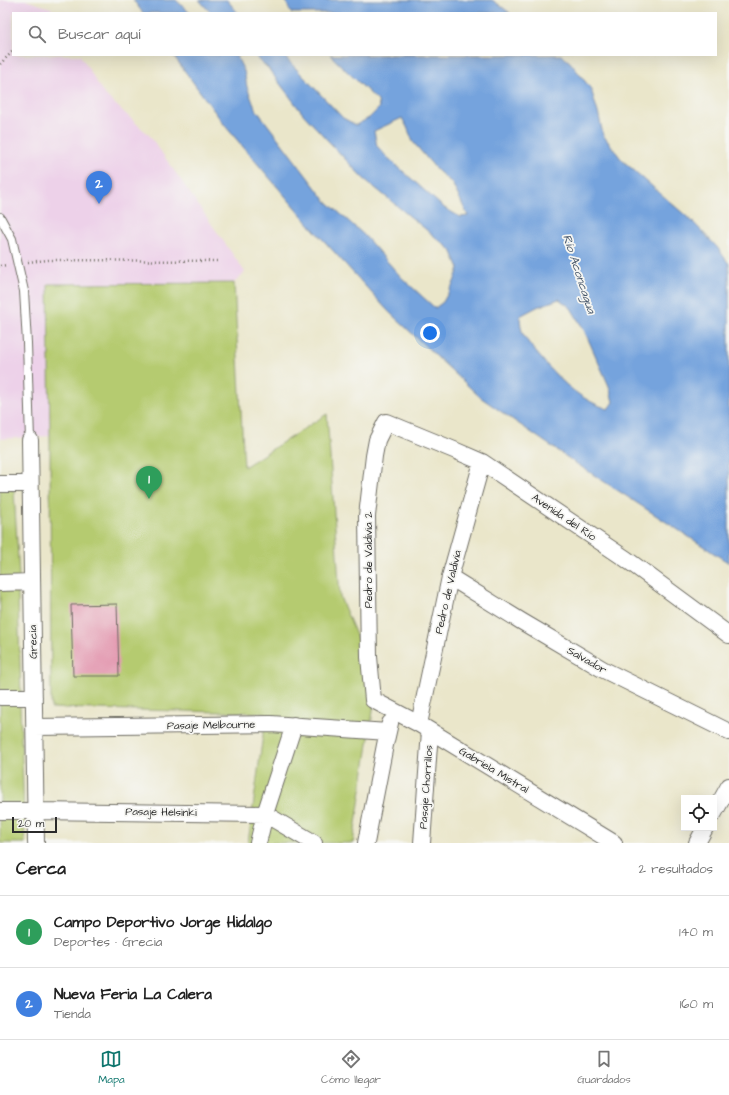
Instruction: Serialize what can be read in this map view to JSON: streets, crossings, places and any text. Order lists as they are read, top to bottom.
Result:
{
  "streets": {
    "street": [
      "Avenida del Río",
      "Pedro de Valdivia 2",
      "Pedro de Valdivia",
      "Grecia",
      "Salvador",
      "Pasaje Melbourne",
      "Gabriela Mistral",
      "Pasaje Chorrillos",
      "Pasaje Helsinki"
    ]
  },
  "crossings": [
    ["Avenida del Río", "Pedro de Valdivia 2"],
    ["Avenida del Río", "Pedro de Valdivia"],
    ["Pedro de Valdivia 2", "Gabriela Mistral"],
    ["Pedro de Valdivia", "Salvador"],
    ["Pedro de Valdivia", "Gabriela Mistral"],
    ["Pedro de Valdivia", "Pasaje Chorrillos"],
    ["Grecia", "Pasaje Melbourne"],
    ["Grecia", "Pasaje Helsinki"],
    ["Gabriela Mistral", "Pasaje Chorrillos"]
  ],
  "water": ["Río Aconcagua"],
  "scale_bar": "20 m",
  "page": {
    "search": "Buscar aquí",
    "pins": ["2", "1"],
    "scale": "20 m",
    "heading": ["Cerca", "2 resultados"],
    "list": [
      {
        "mark": "1",
        "name": "Campo Deportivo Jorge Hidalgo",
        "note": "Deportes · Grecia",
        "value": "140 m"
      },
      {
        "mark": "2",
        "name": "Nueva Feria La Calera",
        "note": "Tienda",
        "value": "160 m"
      }
    ],
    "nav": ["Mapa", "Cómo llegar", "Guardados"]
  }
}
